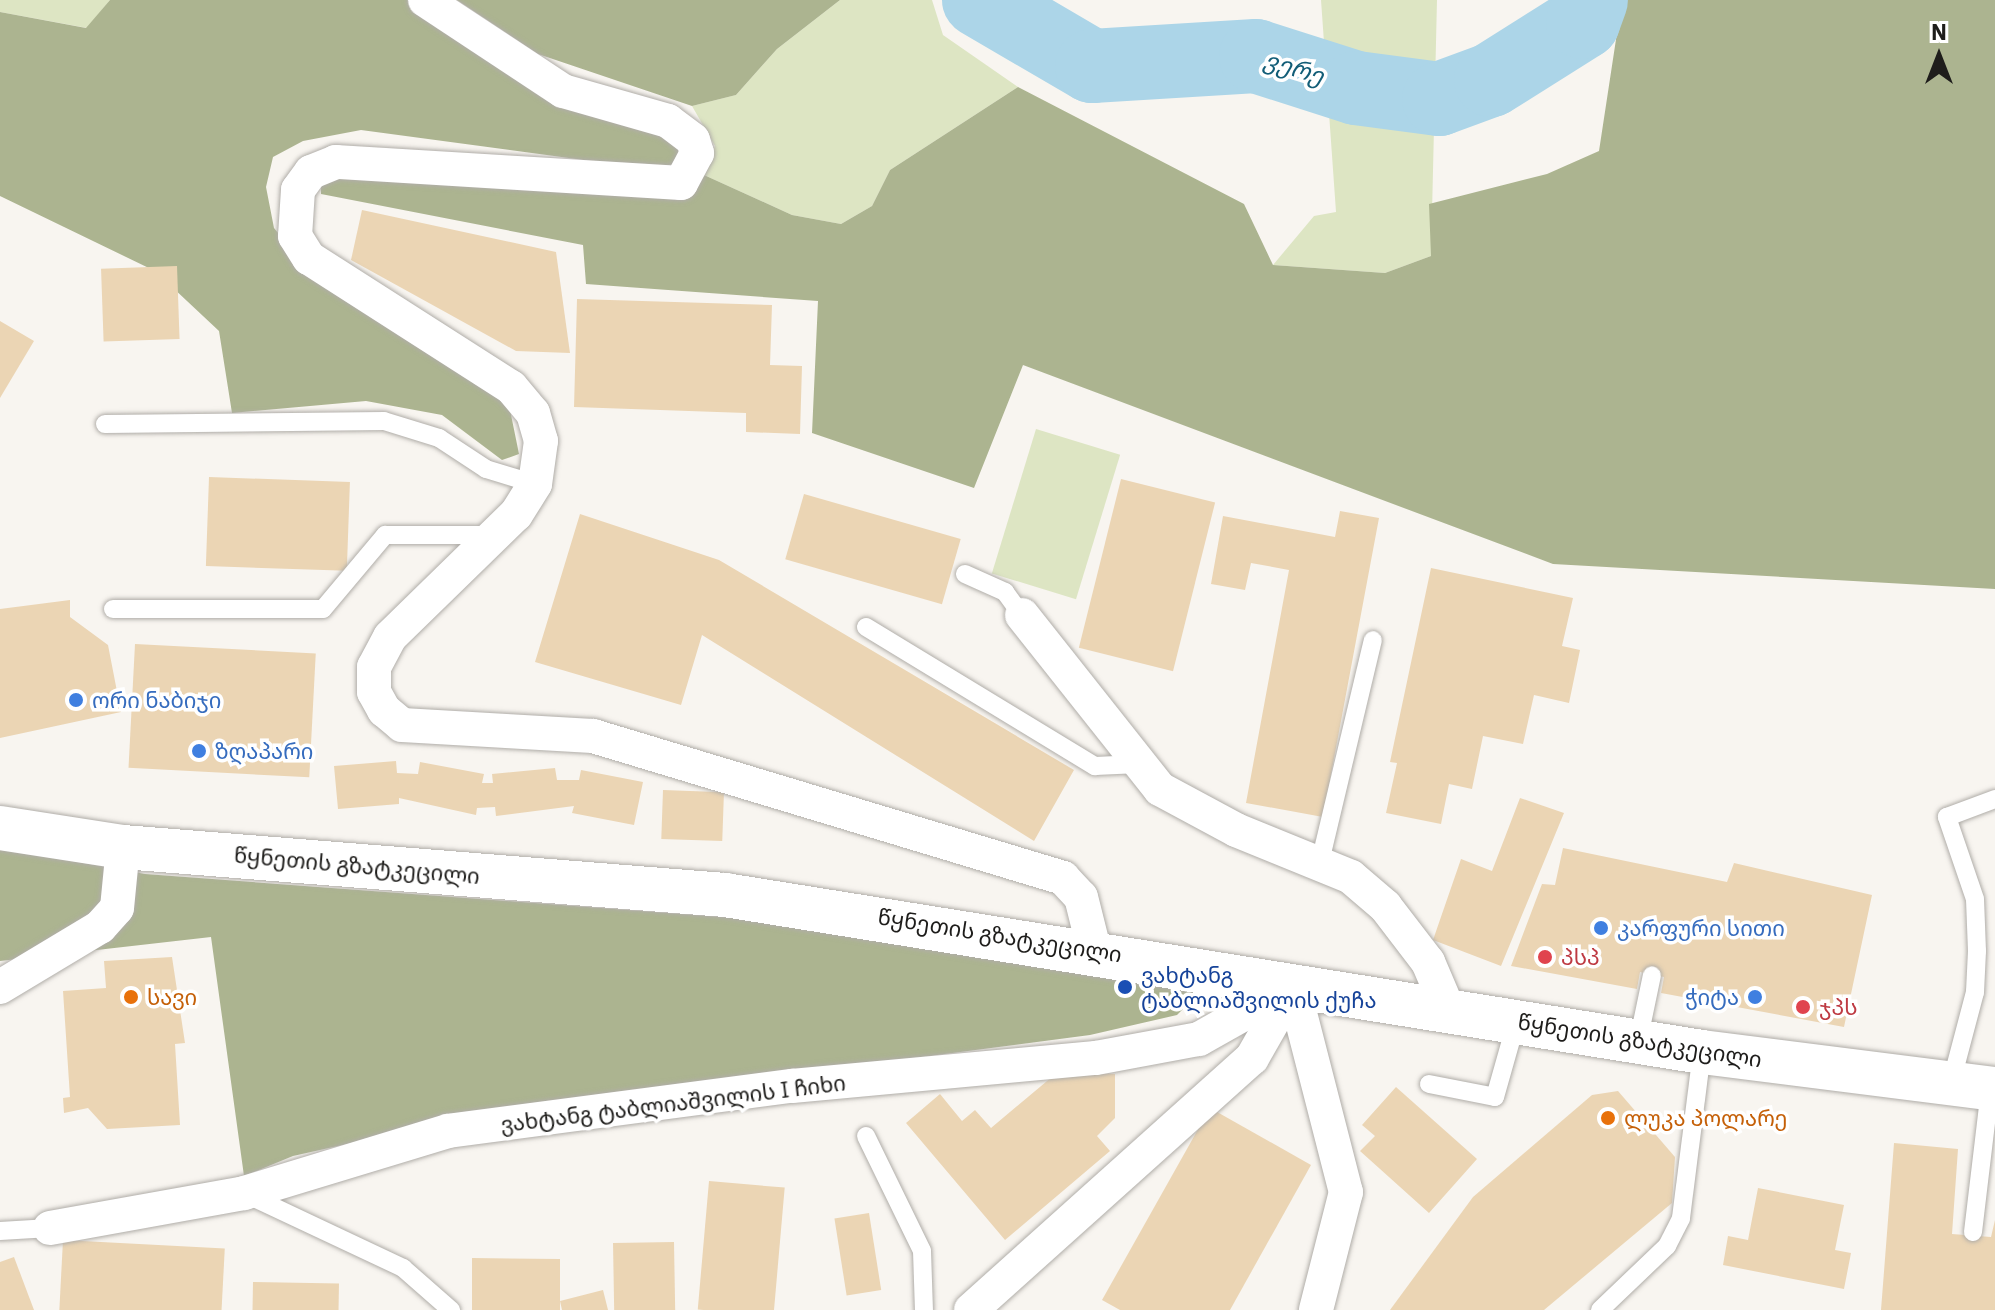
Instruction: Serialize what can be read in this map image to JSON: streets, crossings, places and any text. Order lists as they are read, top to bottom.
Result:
{
  "streets": {
    "main road": ["წყნეთის გზატკეცილი"],
    "street": ["ვახტანგ ტაბლიაშვილის I ჩიხი"]
  },
  "crossings": [
    ["წყნეთის გზატკეცილი", "ვახტანგ ტაბლიაშვილის I ჩიხი"]
  ],
  "water": ["ვერე"],
  "places": [
    "ორი ნაბიჯი",
    "ზღაპარი",
    "კარფური სითი",
    "პსპ",
    "ვახტანგ ტაბლიაშვილის ქუჩა",
    "სავი",
    "ჭიტა",
    "ჯპს",
    "ლუკა პოლარე"
  ],
  "north": "top"
}
